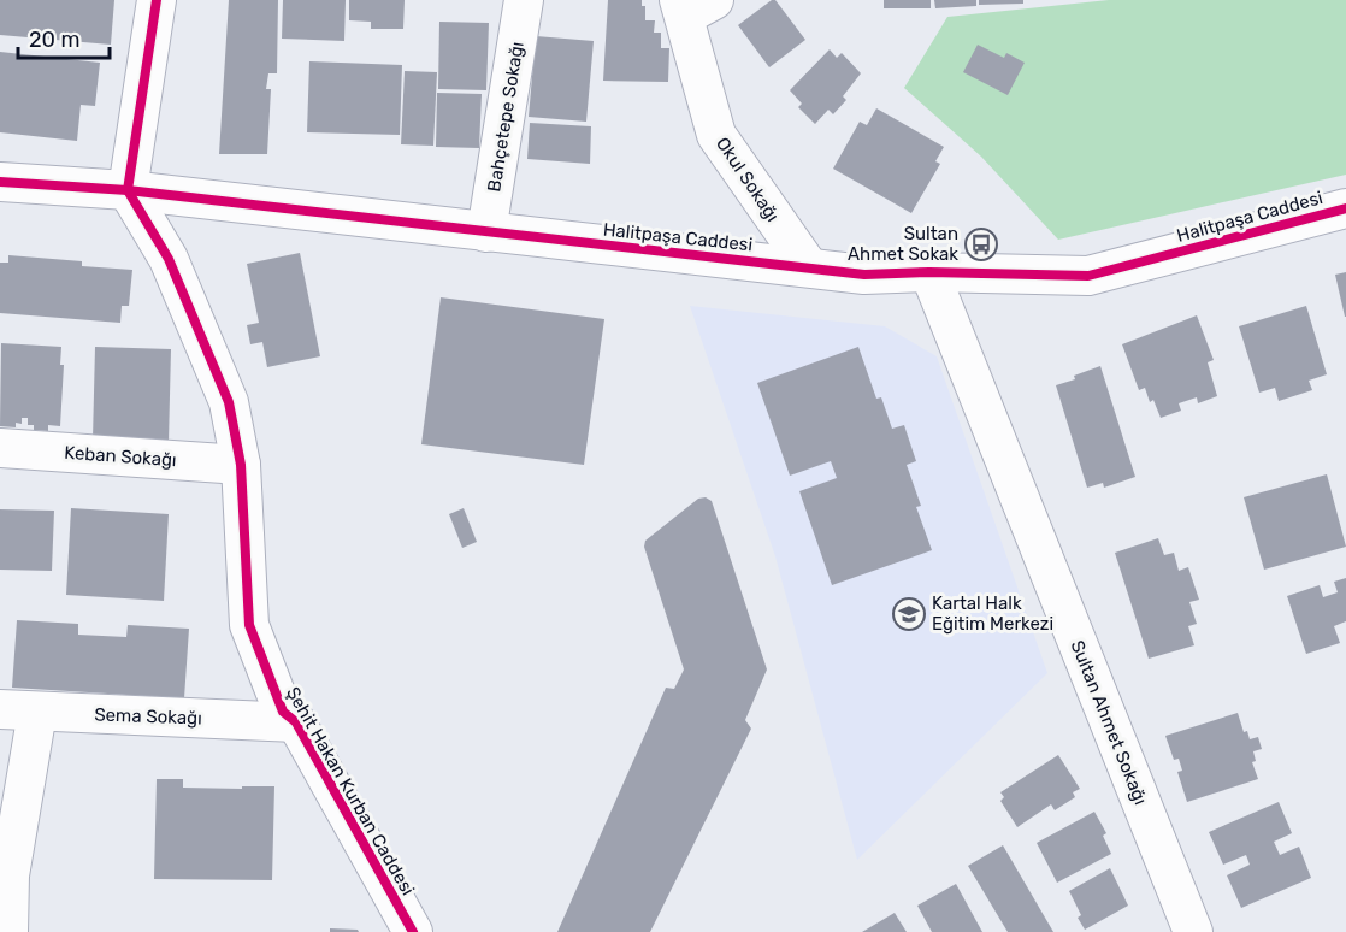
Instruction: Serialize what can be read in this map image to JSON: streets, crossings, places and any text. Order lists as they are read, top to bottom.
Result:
{
  "streets": {
    "street": [
      "Bahçetepe Sokağı",
      "Okul Sokağı",
      "Halitpaşa Caddesi",
      "Keban Sokağı",
      "Sema Sokağı",
      "Sultan Ahmet Sokağı",
      "Şehit Hakan Kurban Caddesi"
    ]
  },
  "crossings": [
    ["Bahçetepe Sokağı", "Halitpaşa Caddesi"],
    ["Okul Sokağı", "Halitpaşa Caddesi"],
    ["Halitpaşa Caddesi", "Sultan Ahmet Sokağı"],
    ["Halitpaşa Caddesi", "Şehit Hakan Kurban Caddesi"],
    ["Keban Sokağı", "Şehit Hakan Kurban Caddesi"],
    ["Sema Sokağı", "Şehit Hakan Kurban Caddesi"]
  ],
  "places": {
    "bus stop": ["Sultan Ahmet Sokak"],
    "school or university": ["Kartal Halk Eğitim Merkezi"]
  },
  "scale_bar": "20 m"
}
